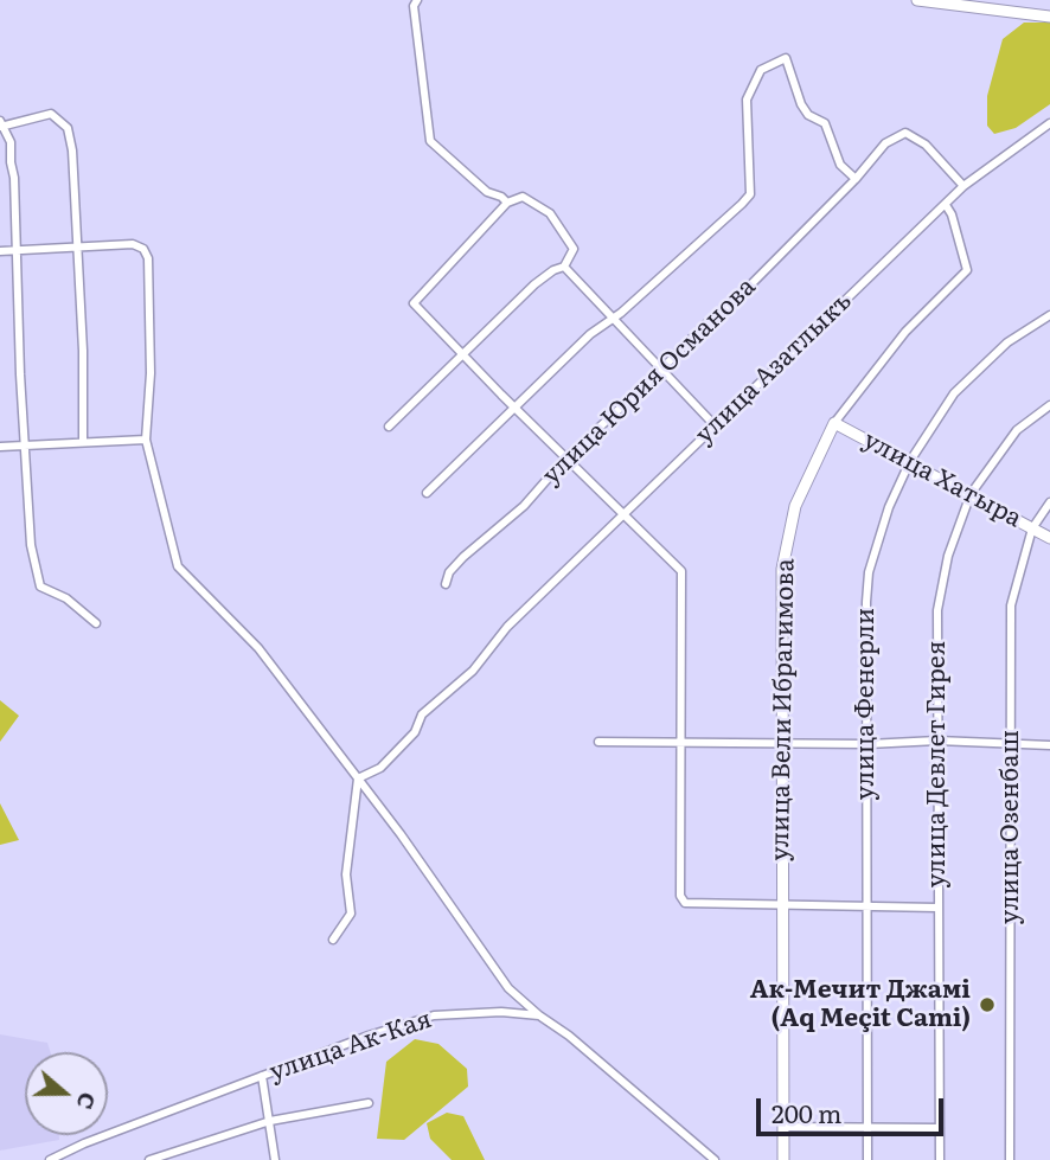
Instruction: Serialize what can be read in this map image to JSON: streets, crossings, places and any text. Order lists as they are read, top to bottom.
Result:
{
  "streets": {
    "street": [
      "улица Азатлыкъ",
      "улица Юрия Османова",
      "улица Хатыра",
      "улица Фенерли",
      "улица Вели Ибрагимова",
      "улица Девлет Гирея",
      "улица Озенбаш",
      "улица Ак-Кая"
    ]
  },
  "crossings": [
    ["улица Азатлыкъ", "улица Юрия Османова"],
    ["улица Азатлыкъ", "улица Вели Ибрагимова"],
    ["улица Хатыра", "улица Фенерли"],
    ["улица Хатыра", "улица Вели Ибрагимова"],
    ["улица Хатыра", "улица Девлет Гирея"],
    ["улица Хатыра", "улица Озенбаш"]
  ],
  "places": ["Ак-Мечит Джамі (Aq Meçit Cami)"],
  "scale_bar": "200 m",
  "north": "right"
}
